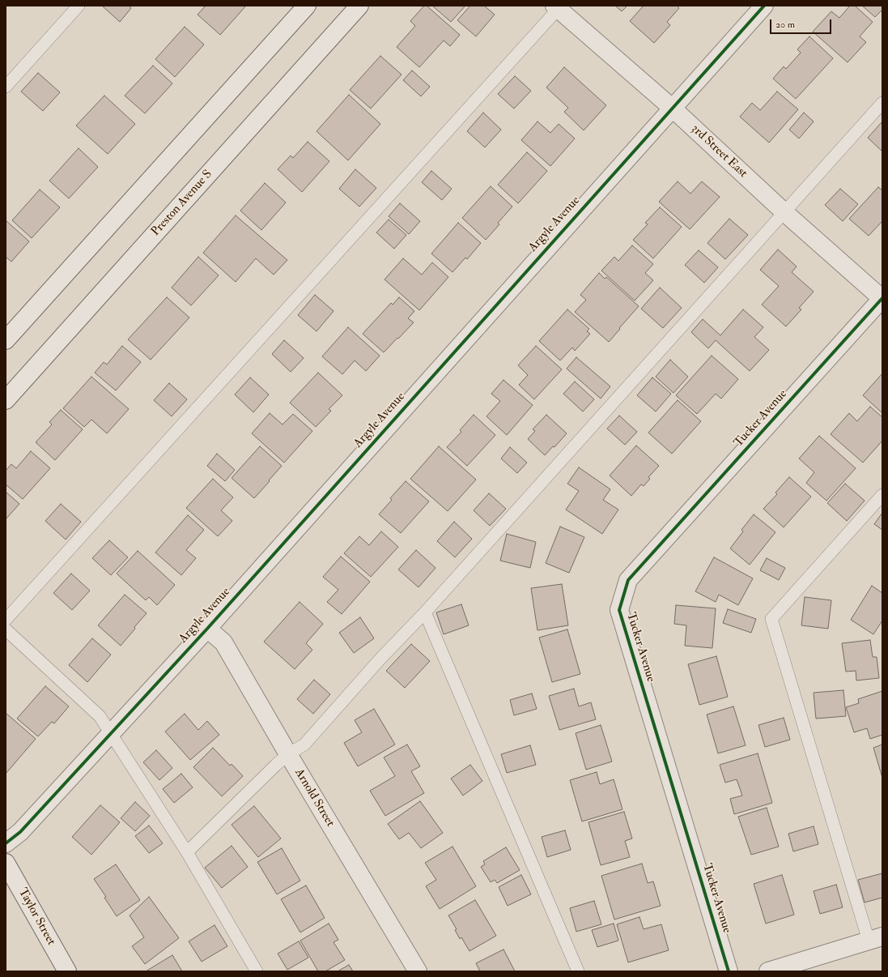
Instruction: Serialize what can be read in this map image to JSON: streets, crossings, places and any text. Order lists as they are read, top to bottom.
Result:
{
  "streets": {
    "street": [
      "3rd Street East",
      "Preston Avenue S",
      "Argyle Avenue",
      "Tucker Avenue",
      "Arnold Street",
      "Taylor Street"
    ]
  },
  "crossings": [
    ["3rd Street East", "Argyle Avenue"],
    ["3rd Street East", "Tucker Avenue"],
    ["Argyle Avenue", "Arnold Street"]
  ],
  "scale_bar": "20 m"
}
